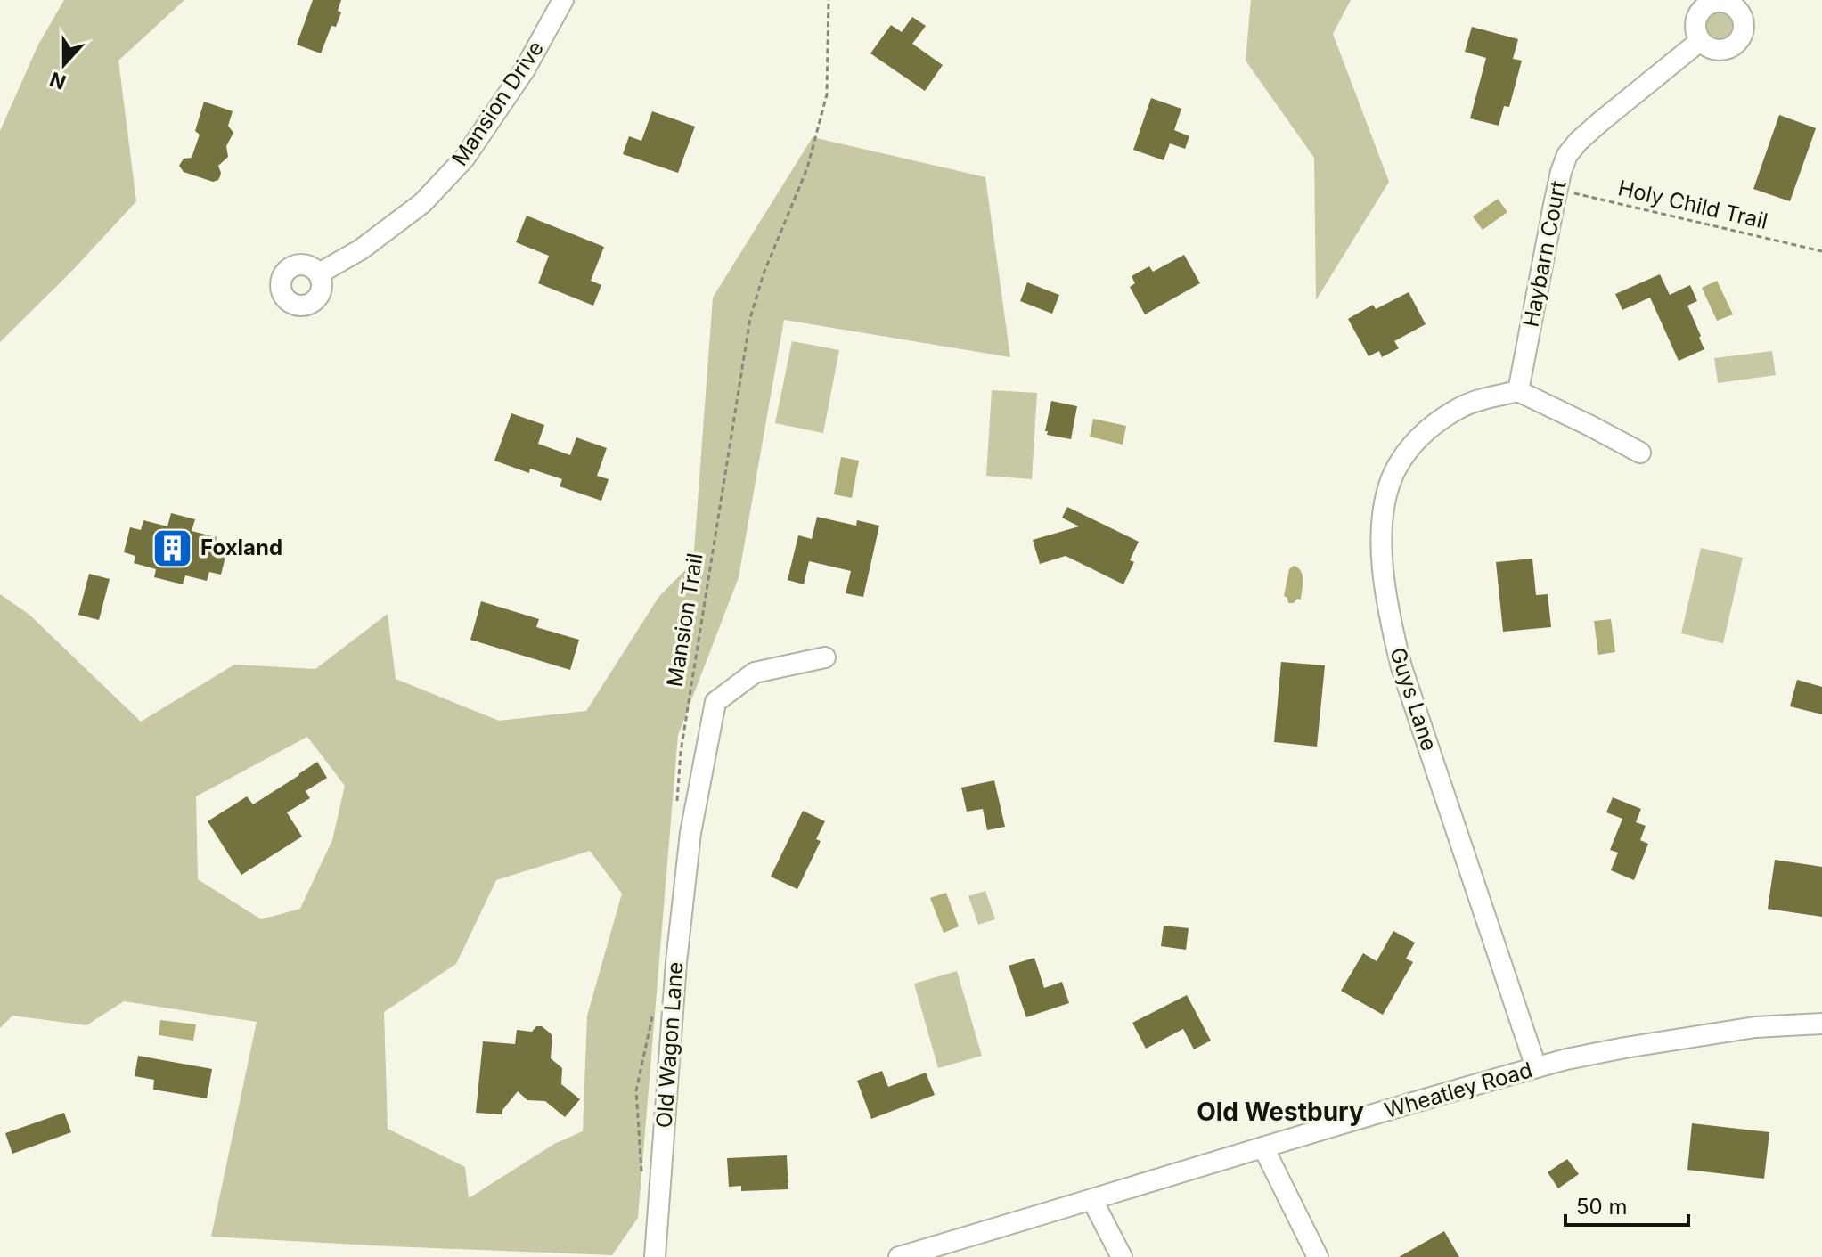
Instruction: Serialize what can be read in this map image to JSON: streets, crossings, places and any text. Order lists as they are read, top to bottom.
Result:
{
  "streets": {
    "street": [
      "Mansion Drive",
      "Haybarn Court",
      "Guys Lane",
      "Old Wagon Lane",
      "Wheatley Road"
    ],
    "path": ["Holy Child Trail", "Mansion Trail"]
  },
  "crossings": [
    ["Holy Child Trail", "Haybarn Court"],
    ["Haybarn Court", "Guys Lane"],
    ["Guys Lane", "Wheatley Road"]
  ],
  "districts": ["Old Westbury"],
  "places": {
    "building": ["Foxland"]
  },
  "scale_bar": "50 m",
  "north": "bottom"
}
